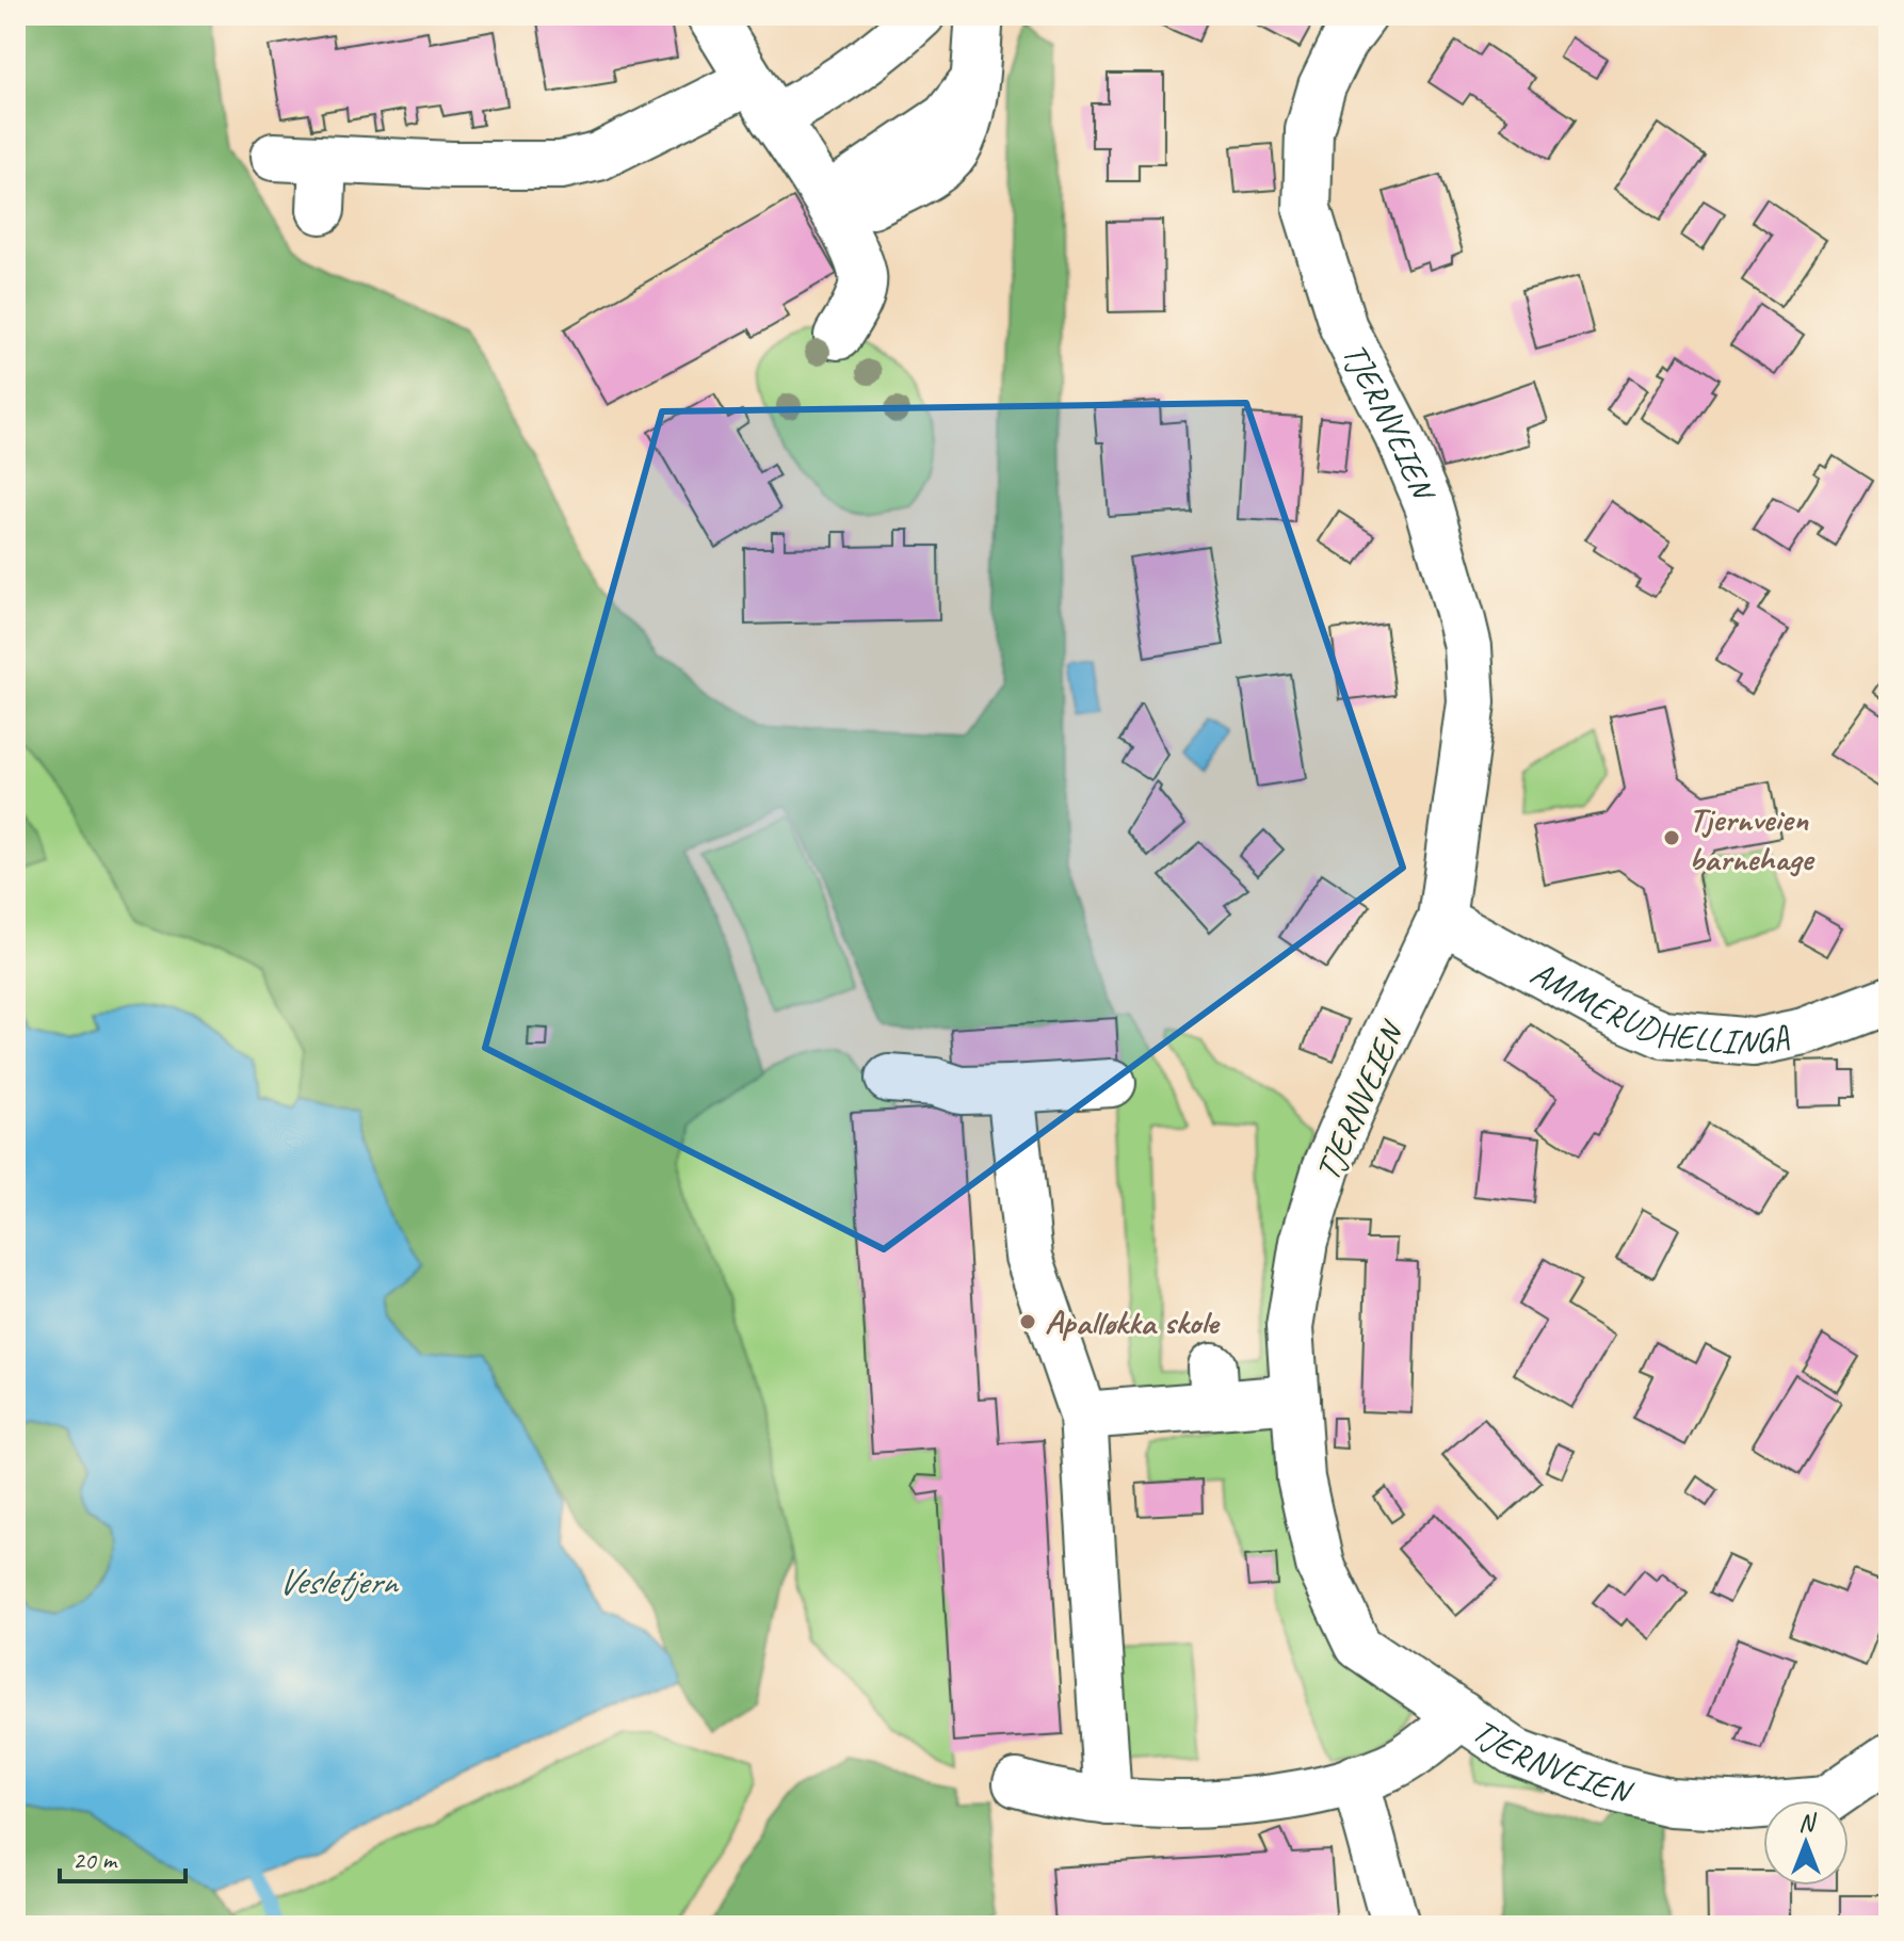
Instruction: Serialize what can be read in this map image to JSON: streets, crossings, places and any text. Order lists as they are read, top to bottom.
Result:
{
  "streets": {
    "street": ["TJERNVEIEN", "AMMERUDHELLINGA"]
  },
  "crossings": [
    ["TJERNVEIEN", "AMMERUDHELLINGA"]
  ],
  "water": ["Vesletjern"],
  "places": ["Tjernveien barnehage", "Apalløkka skole"],
  "scale_bar": "20 m",
  "north": "top"
}
